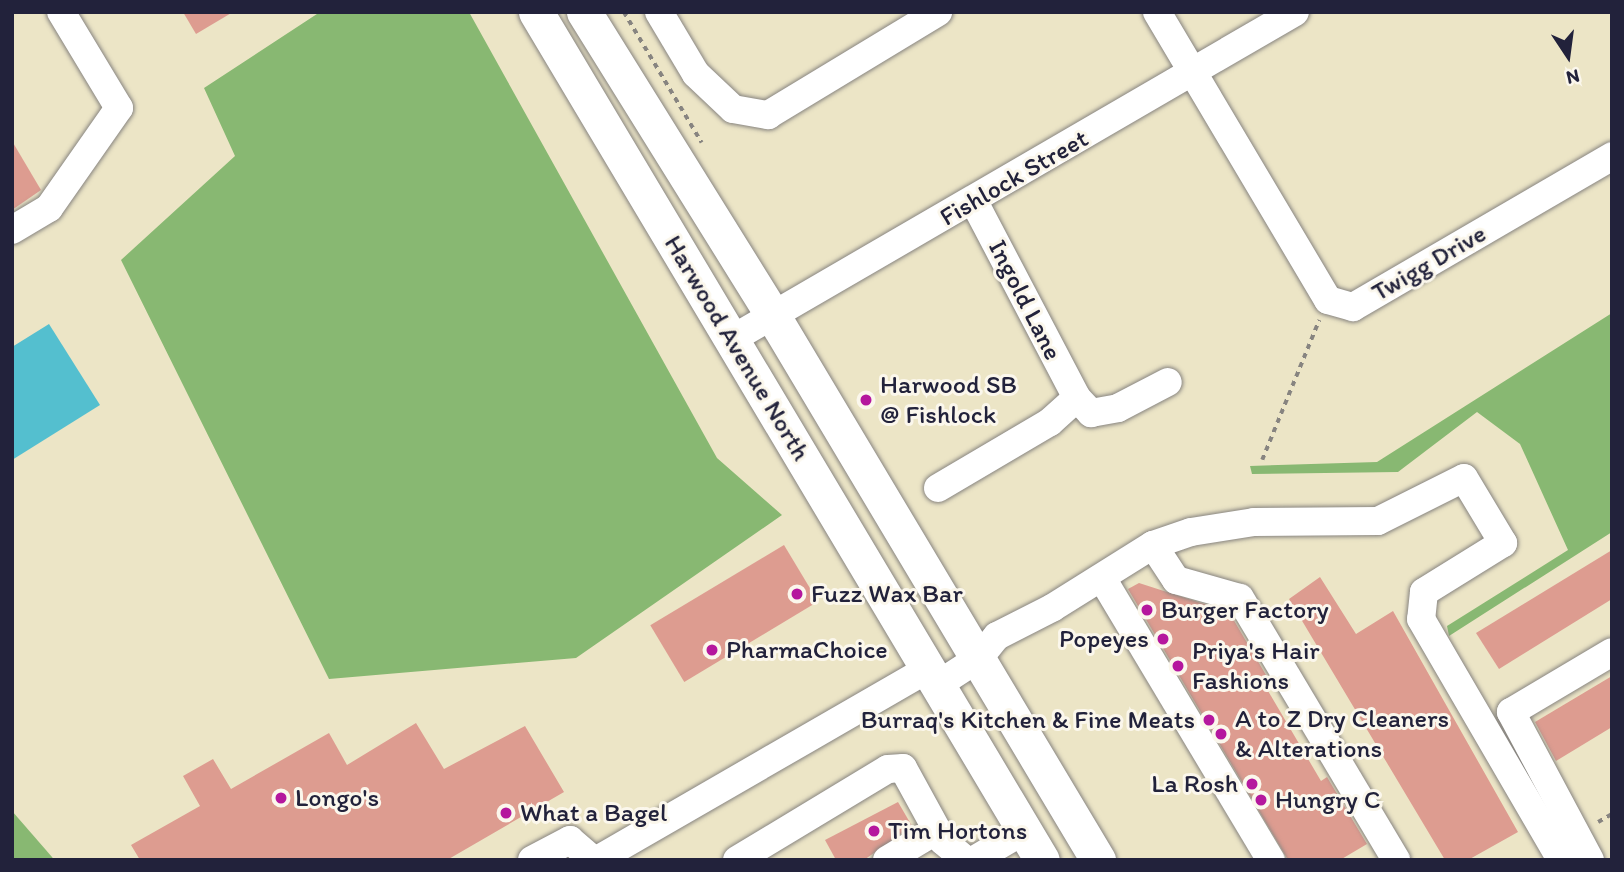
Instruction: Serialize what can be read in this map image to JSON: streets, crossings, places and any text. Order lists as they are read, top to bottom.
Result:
{
  "streets": {
    "main road": ["Harwood Avenue North"],
    "street": ["Fishlock Street", "Twigg Drive", "Ingold Lane"]
  },
  "crossings": [
    ["Fishlock Street", "Ingold Lane"],
    ["Fishlock Street", "Harwood Avenue North"]
  ],
  "places": [
    "Harwood SB @ Fishlock",
    "Fuzz Wax Bar",
    "Burger Factory",
    "Popeyes",
    "PharmaChoice",
    "Priya's Hair Fashions",
    "Burraq's Kitchen & Fine Meats",
    "A to Z Dry Cleaners & Alterations",
    "La Rosh",
    "Longo's",
    "Hungry C",
    "What a Bagel",
    "Tim Hortons"
  ],
  "north": "bottom"
}
